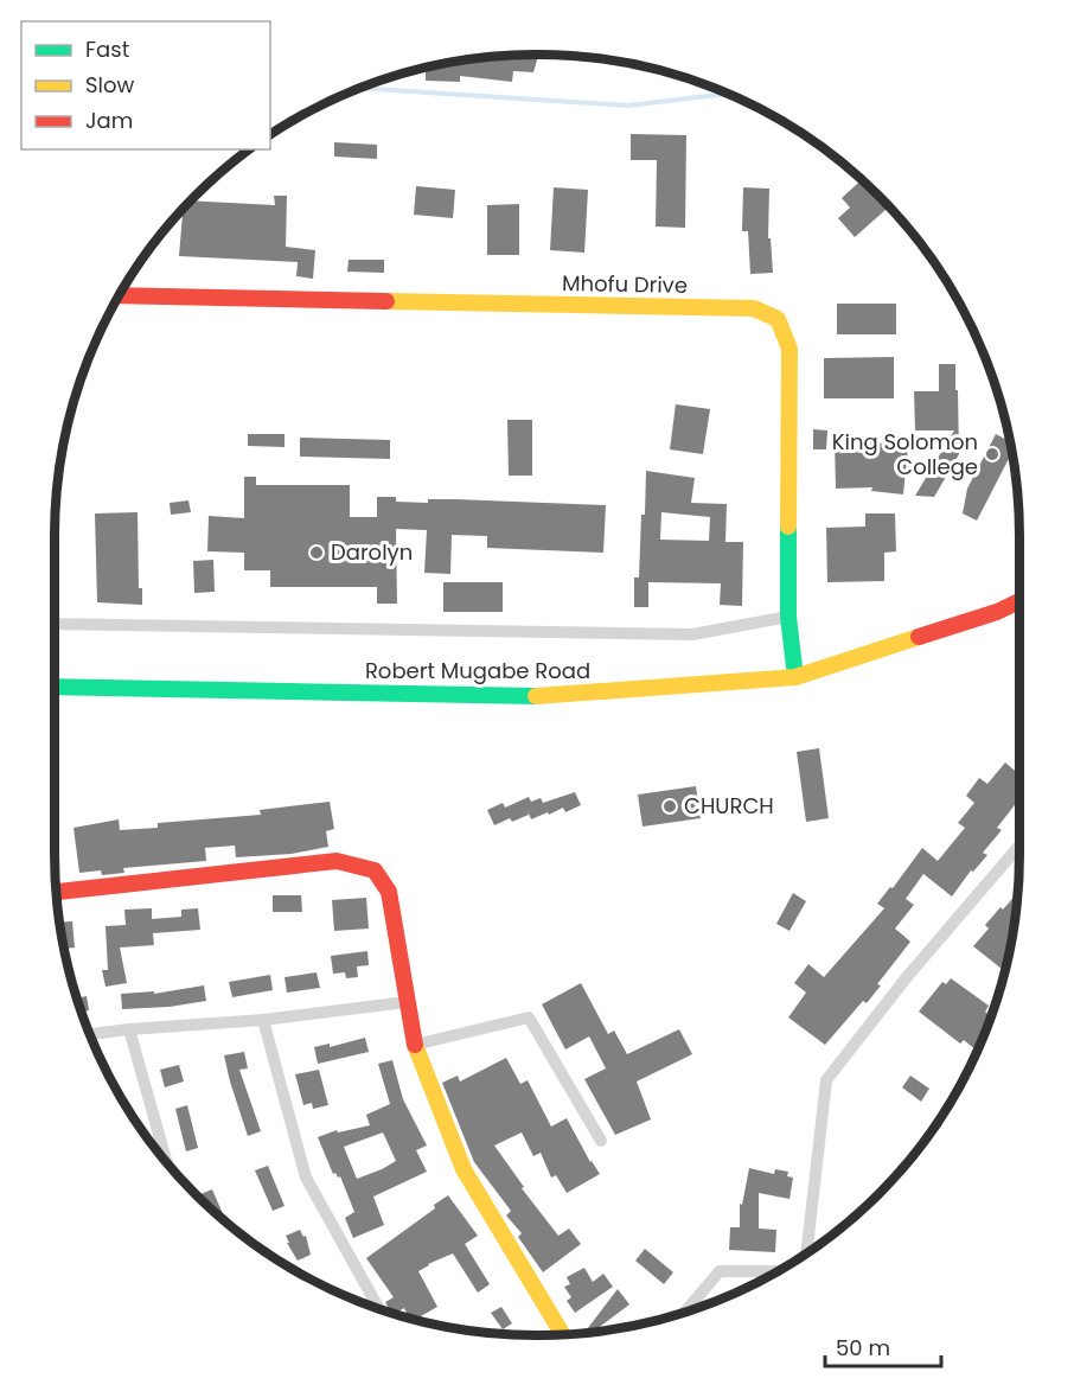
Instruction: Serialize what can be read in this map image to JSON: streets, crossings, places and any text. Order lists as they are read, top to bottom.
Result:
{
  "streets": {
    "street": ["Mhofu Drive", "Robert Mugabe Road"]
  },
  "crossings": [
    ["Mhofu Drive", "Robert Mugabe Road"]
  ],
  "places": ["King Solomon College", "Darolyn", "CHURCH"],
  "legend": ["Fast", "Slow", "Jam"],
  "scale_bar": "50 m"
}
